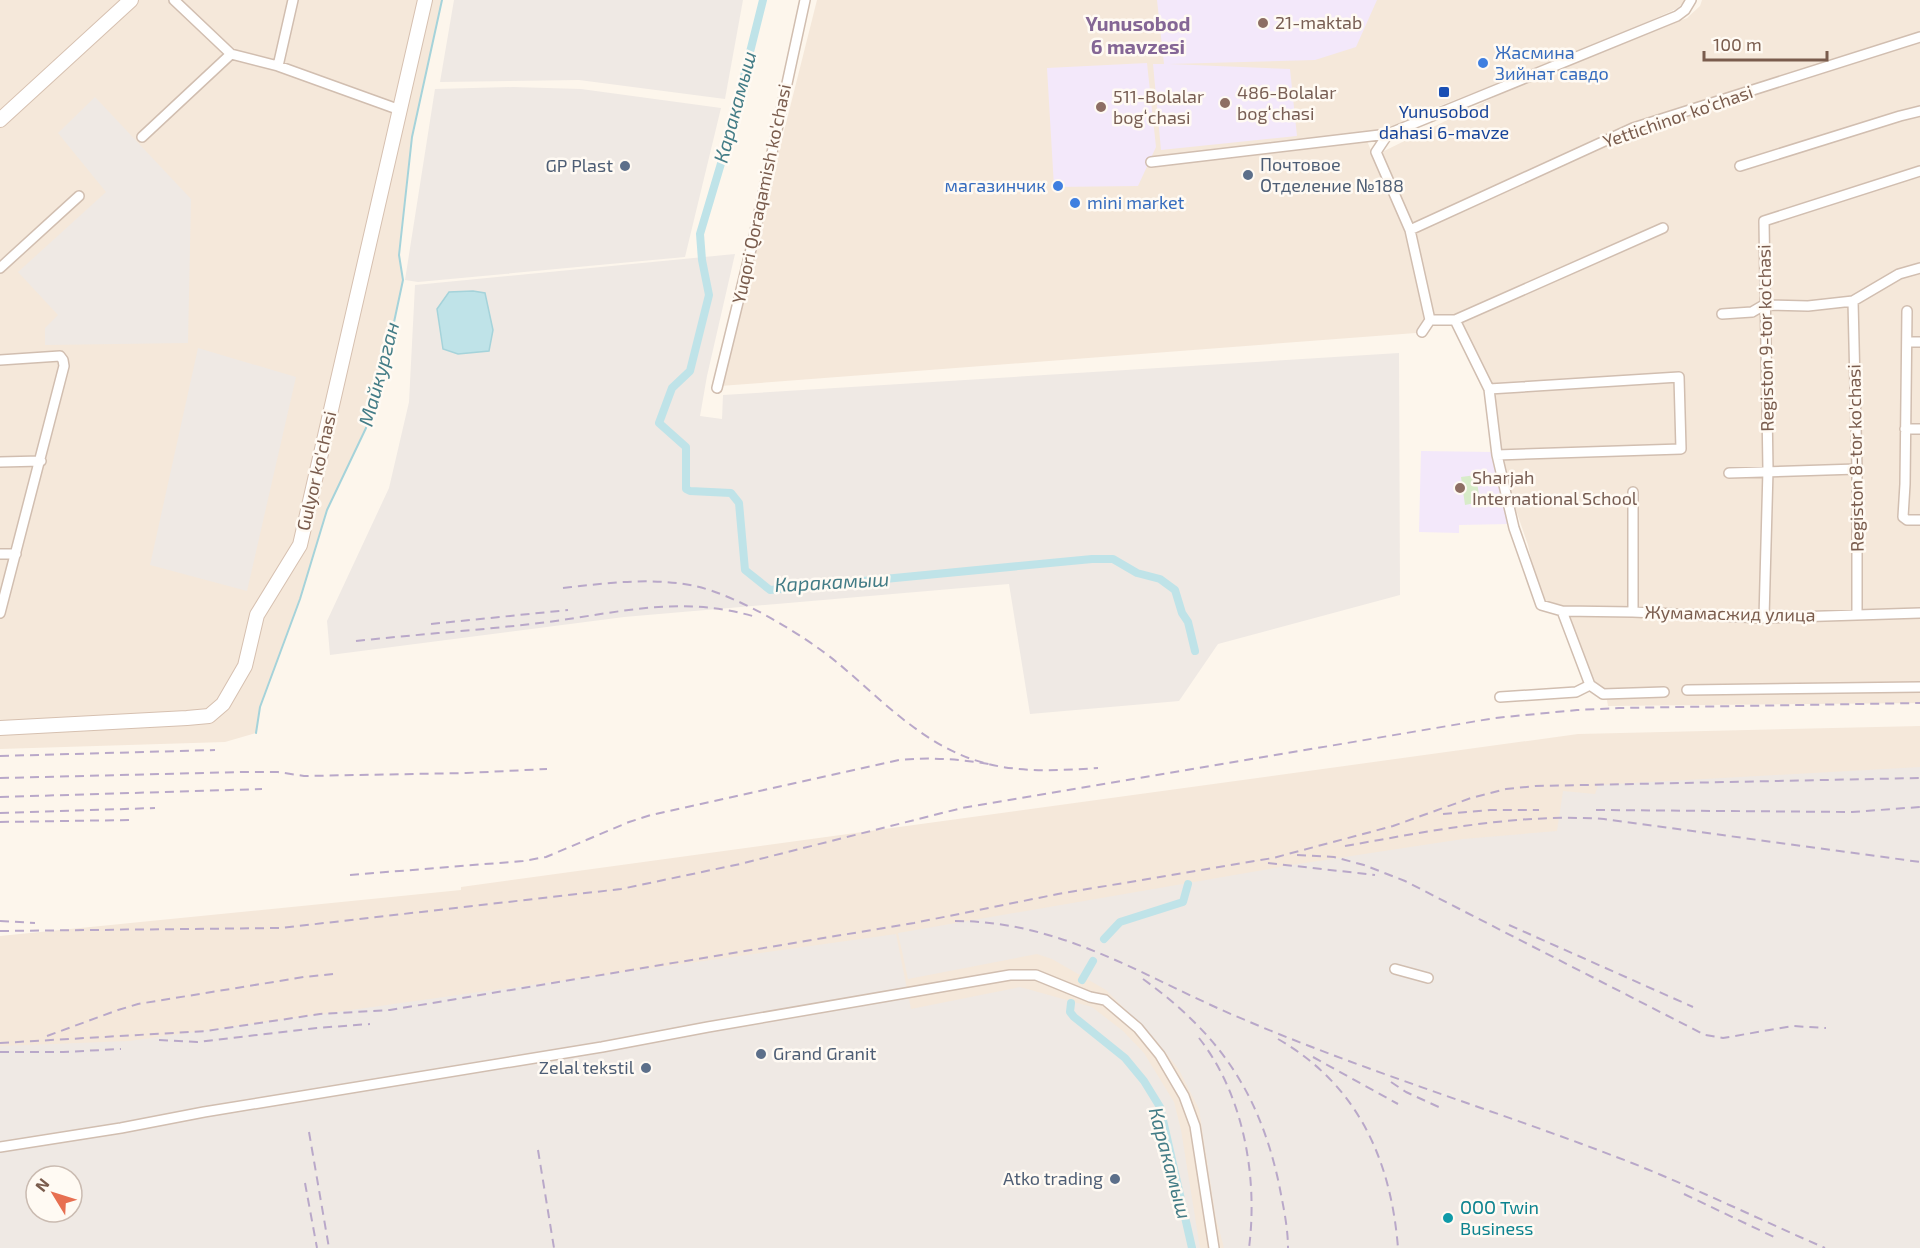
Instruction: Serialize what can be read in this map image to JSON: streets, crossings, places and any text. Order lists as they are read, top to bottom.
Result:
{
  "streets": {
    "street": [
      "Yettichinor ko‘chasi",
      "Yuqori Qoraqamish ko'chasi",
      "Registon 9-tor ko'chasi",
      "Registon 8-tor ko'chasi",
      "Gulyor ko'chasi",
      "Жумамасжид улица"
    ]
  },
  "crossings": [
    ["Registon 9-tor ko'chasi", "Жумамасжид улица"],
    ["Registon 8-tor ko'chasi", "Жумамасжид улица"]
  ],
  "districts": ["Yunusobod 6 mavzesi"],
  "water": ["Каракамыш", "Майкурган"],
  "places": {
    "other": [
      "21-maktab",
      "Жасмина Зийнат савдо",
      "486-Bolalar bogʻchasi",
      "511-Bolalar bogʻchasi",
      "GP Plast",
      "Почтовое Отделение №188",
      "магазинчик",
      "mini market",
      "Sharjah International School",
      "Grand Granit",
      "Zelal tekstil",
      "Atko trading",
      "ООО Twin Business"
    ],
    "transit": ["Yunusobod dahasi 6-mavze"]
  },
  "scale_bar": "100 m",
  "north": "top left"
}
